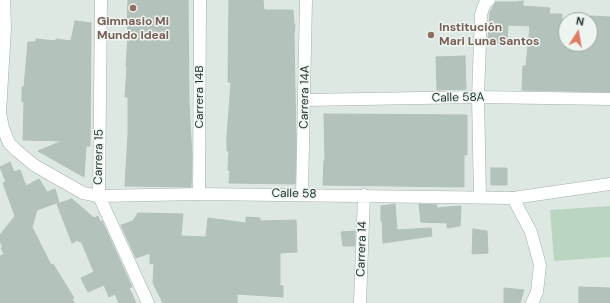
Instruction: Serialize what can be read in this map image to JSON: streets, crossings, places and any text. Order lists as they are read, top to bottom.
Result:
{
  "streets": {
    "street": [
      "Carrera 14B",
      "Carrera 14A",
      "Calle 58A",
      "Carrera 15",
      "Calle 58",
      "Carrera 14"
    ]
  },
  "crossings": [
    ["Carrera 14B", "Calle 58"],
    ["Carrera 14A", "Calle 58A"],
    ["Carrera 14A", "Calle 58"],
    ["Carrera 15", "Calle 58"],
    ["Calle 58", "Carrera 14"]
  ],
  "places": ["Gimnasio Mi Mundo Ideal", "Institución Mari Luna Santos"],
  "north": "top"
}
